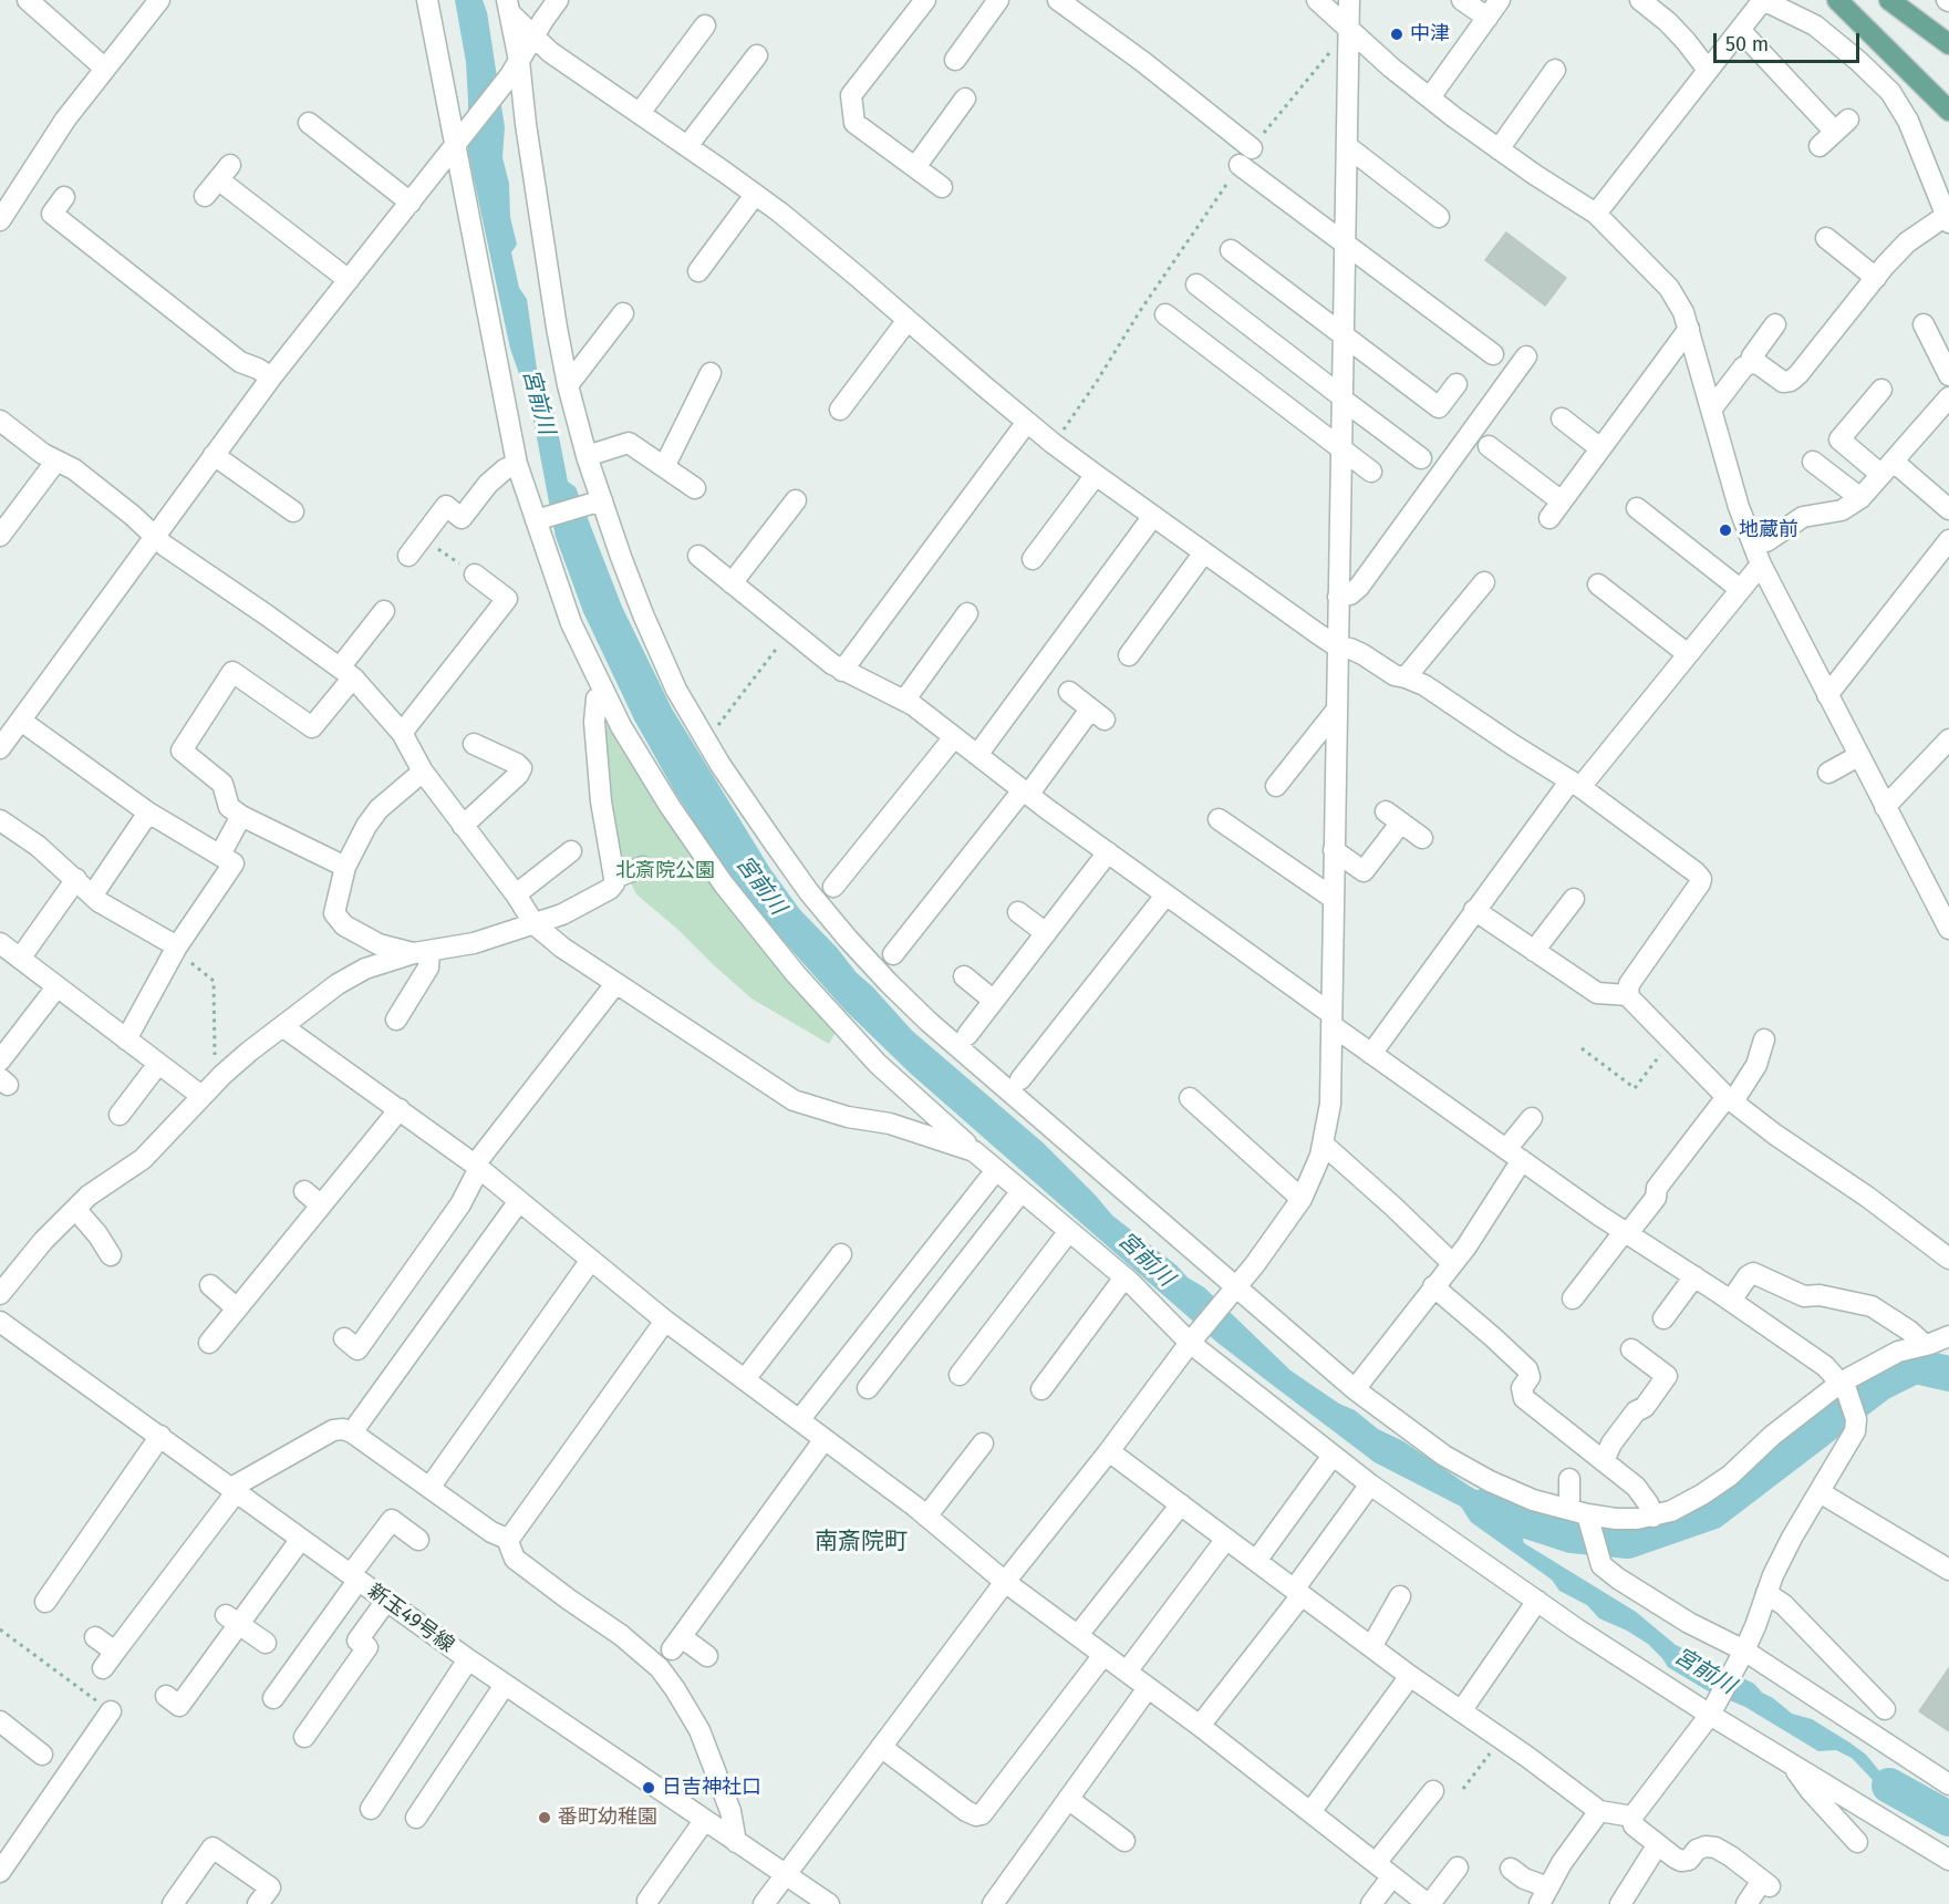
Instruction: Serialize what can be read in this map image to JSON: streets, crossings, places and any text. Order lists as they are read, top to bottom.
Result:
{
  "streets": {
    "street": ["新玉49号線"]
  },
  "districts": ["南斎院町"],
  "water": ["宮前川"],
  "parks": ["北斎院公園"],
  "places": [
    "中津",
    "地蔵前",
    "日吉神社口",
    "番町幼稚園"
  ],
  "scale_bar": "50 m"
}
